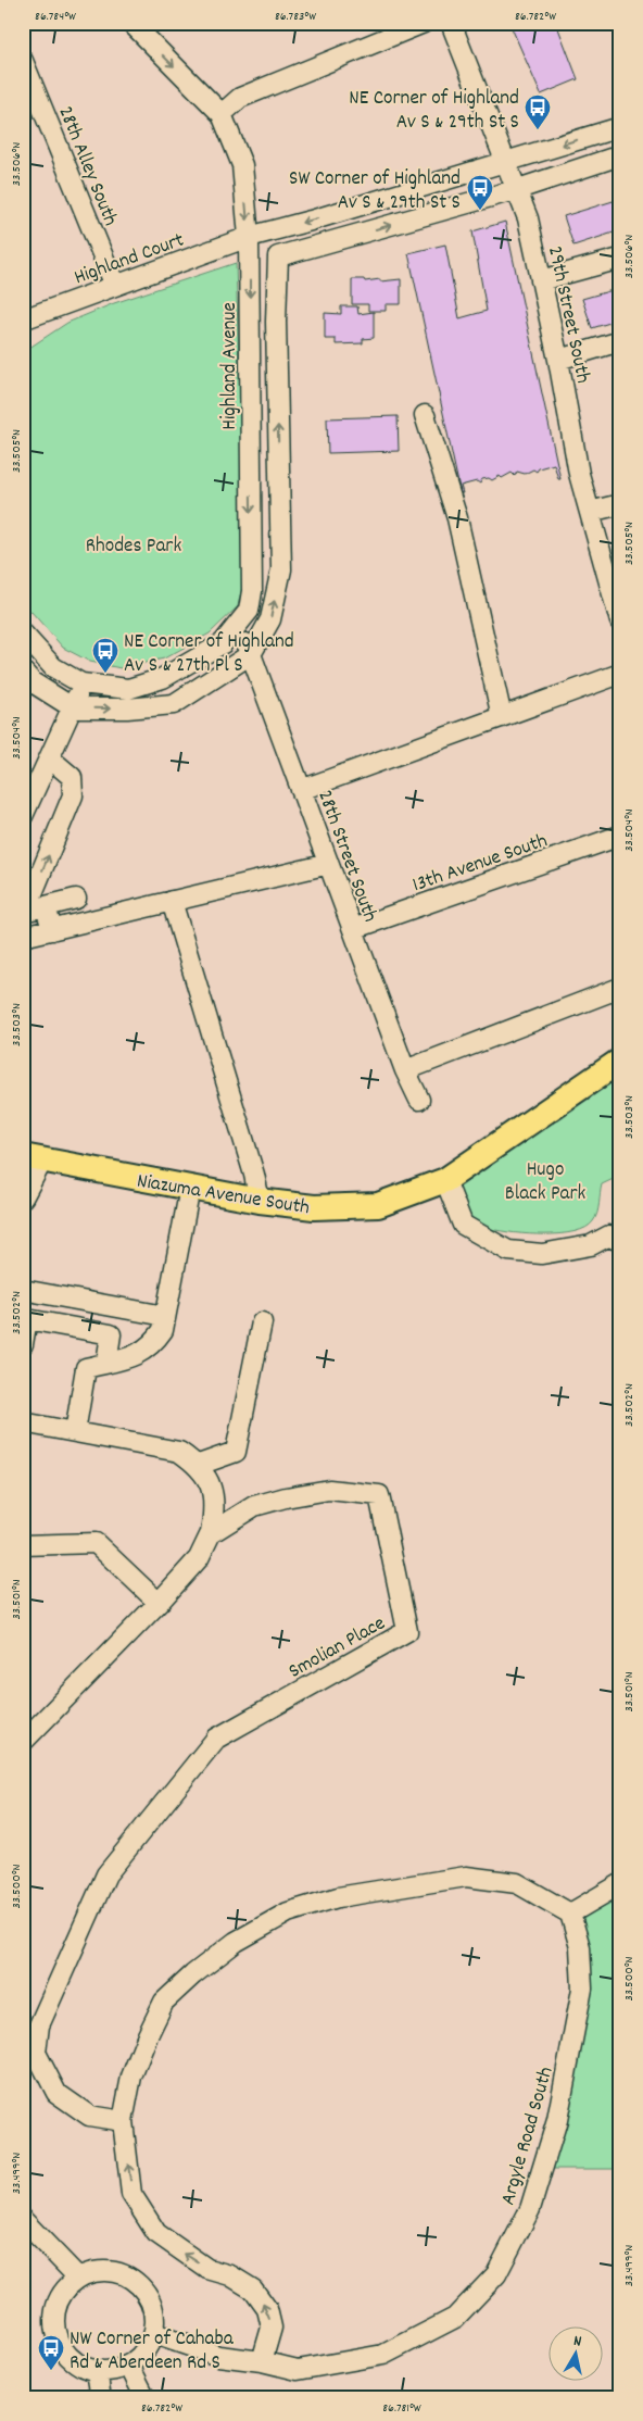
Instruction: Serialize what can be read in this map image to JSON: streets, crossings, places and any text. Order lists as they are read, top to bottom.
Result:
{
  "streets": {
    "main road": ["Niazuma Avenue South"],
    "street": [
      "28th Alley South",
      "Highland Court",
      "29th Street South",
      "Highland Avenue",
      "28th Street South",
      "13th Avenue South",
      "Smolian Place",
      "Argyle Road South"
    ]
  },
  "crossings": [
    ["28th Alley South", "Highland Court"],
    ["Highland Court", "Highland Avenue"],
    ["Highland Avenue", "28th Street South"],
    ["28th Street South", "13th Avenue South"]
  ],
  "parks": ["Rhodes Park", "Hugo Black Park"],
  "places": {
    "bus stop": [
      "NE Corner of Highland Av S & 29th St S",
      "SW Corner of Highland Av S & 29th St S",
      "NE Corner of Highland Av S & 27th Pl S",
      "NW Corner of Cahaba Rd & Aberdeen Rd S"
    ]
  },
  "north": "top",
  "coordinates": [
    "86.784°W",
    "86.783°W",
    "86.782°W",
    "33.506°N",
    "33.505°N",
    "33.504°N",
    "33.503°N",
    "33.502°N",
    "33.501°N",
    "33.500°N",
    "33.499°N",
    "86.781°W"
  ]
}
